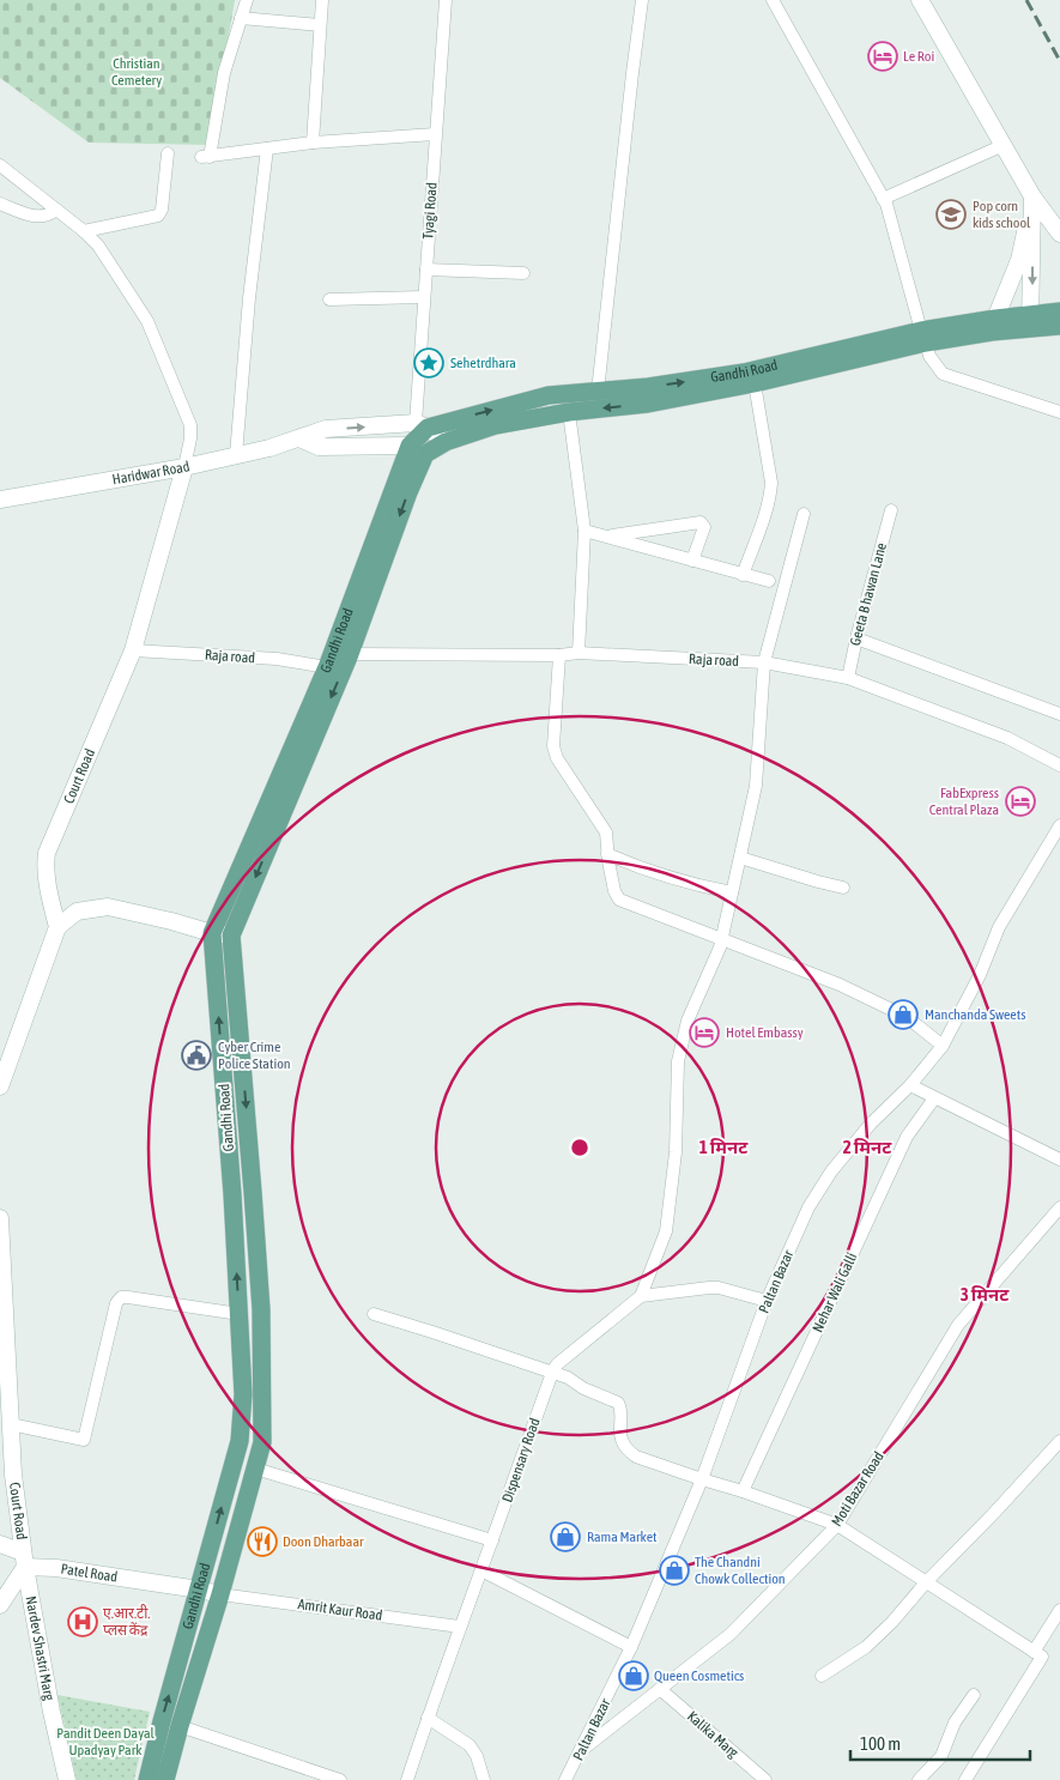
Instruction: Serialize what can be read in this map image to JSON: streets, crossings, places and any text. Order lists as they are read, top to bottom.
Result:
{
  "streets": {
    "main road": ["Gandhi Road"],
    "street": [
      "Tyagi Road",
      "Haridwar Road",
      "Geeta B hawan Lane",
      "Raja road",
      "Court Road",
      "Paltan Bazar",
      "Nehar Wali Galli",
      "Dispensary Road",
      "Moti Bazar Road",
      "Patel Road",
      "Amrit Kaur Road",
      "Nardev Shastri Marg",
      "Kalika Marg"
    ]
  },
  "crossings": [
    ["Tyagi Road", "Gandhi Road"],
    ["Tyagi Road", "Haridwar Road"],
    ["Gandhi Road", "Haridwar Road"],
    ["Gandhi Road", "Raja road"],
    ["Gandhi Road", "Patel Road"],
    ["Gandhi Road", "Amrit Kaur Road"],
    ["Haridwar Road", "Court Road"],
    ["Geeta B hawan Lane", "Raja road"],
    ["Raja road", "Court Road"],
    ["Court Road", "Patel Road"],
    ["Court Road", "Nardev Shastri Marg"],
    ["Paltan Bazar", "Moti Bazar Road"],
    ["Dispensary Road", "Amrit Kaur Road"],
    ["Moti Bazar Road", "Kalika Marg"],
    ["Patel Road", "Amrit Kaur Road"],
    ["Patel Road", "Nardev Shastri Marg"]
  ],
  "parks": ["Christian Cemetery", "Pandit Deen Dayal Upadyay Park"],
  "places": {
    "hotel": ["Le Roi", "FabExpress Central Plaza", "Hotel Embassy"],
    "school or university": ["Pop corn kids school"],
    "place": ["Sehetrdhara"],
    "shop": [
      "Manchanda Sweets",
      "Rama Market",
      "The Chandni Chowk Collection",
      "Queen Cosmetics"
    ],
    "public building": ["Cyber Crime Police Station"],
    "restaurant": ["Doon Dharbaar"],
    "hospital": ["ए.आर.टी. प्लस केंद्र"]
  },
  "scale_bar": "100 m",
  "rings": ["1 मिनट", "2 मिनट", "3 मिनट"]
}
